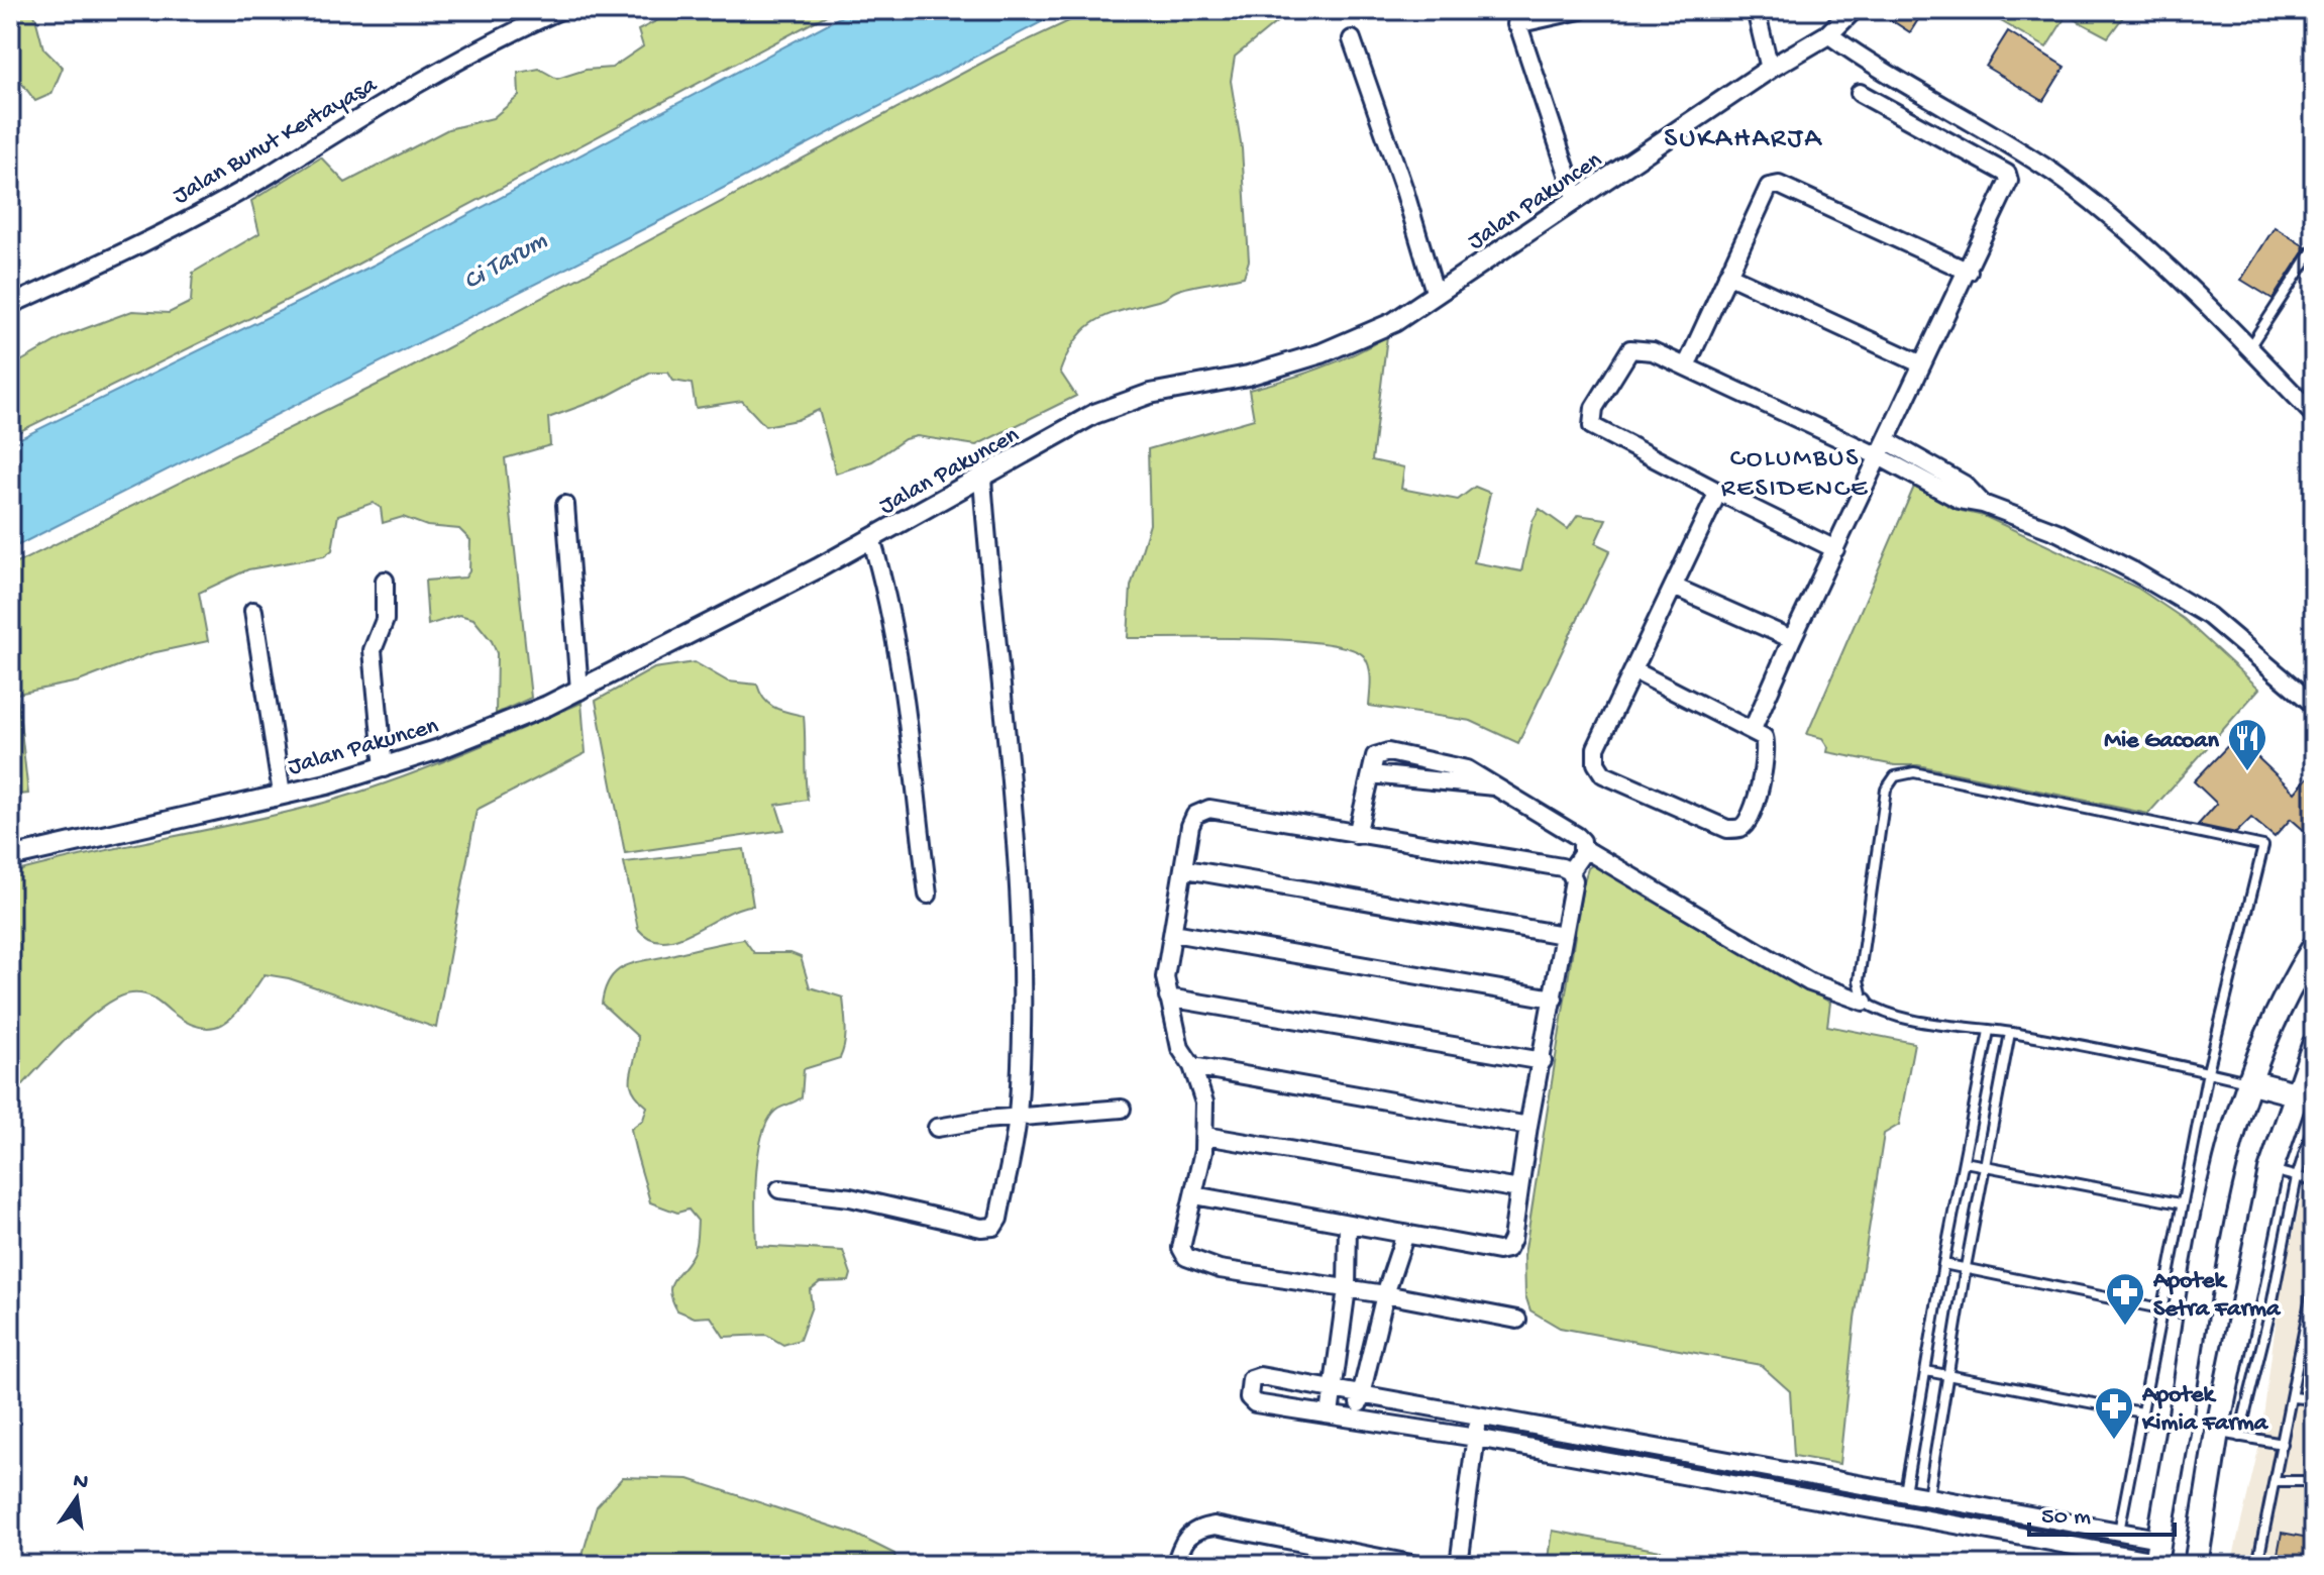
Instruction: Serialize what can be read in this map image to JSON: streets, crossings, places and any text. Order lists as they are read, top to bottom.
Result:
{
  "streets": {
    "street": ["Jalan Bunut Kertayasa", "Jalan Pakuncen"]
  },
  "districts": ["SUKAHARJA", "COLUMBUS RESIDENCE"],
  "water": ["Ci Tarum"],
  "places": {
    "restaurant": ["Mie Gacoan"],
    "pharmacy": ["Apotek Setra Farma", "Apotek Kimia Farma"]
  },
  "scale_bar": "50 m",
  "north": "top"
}
